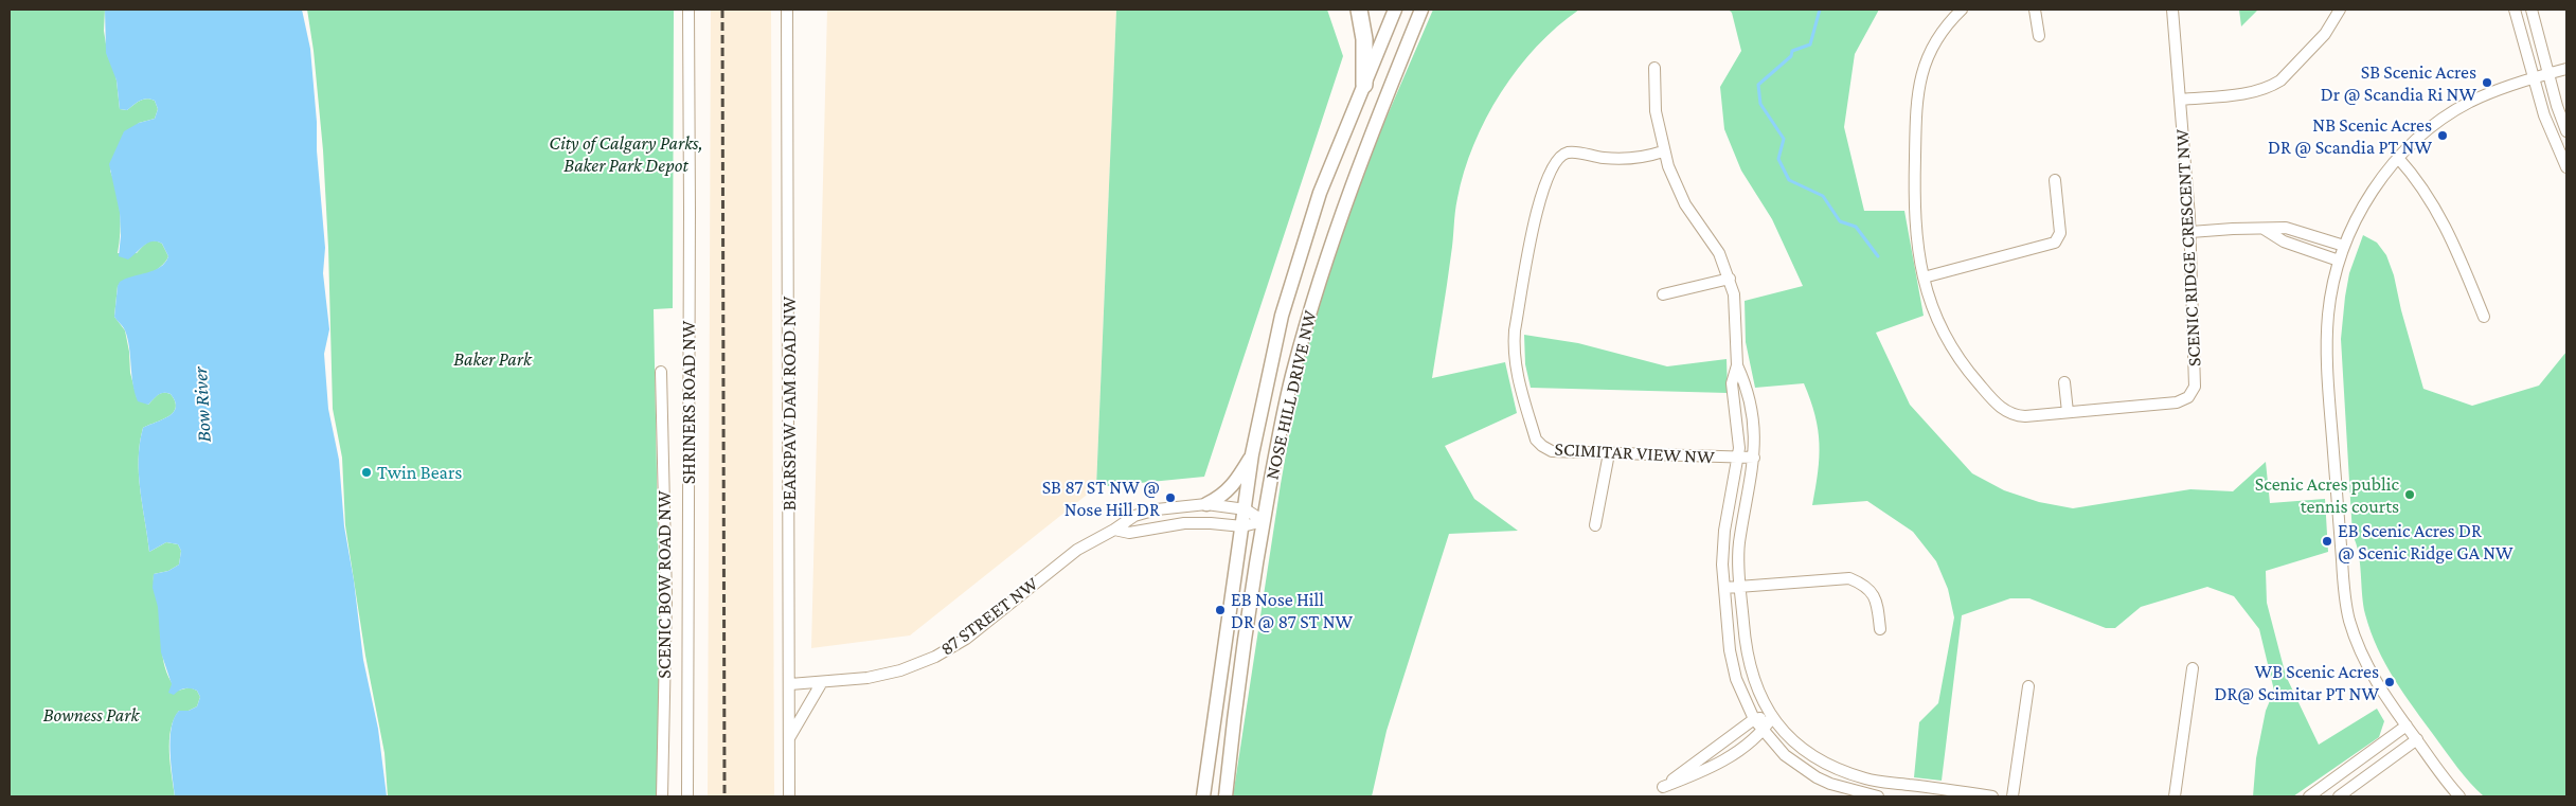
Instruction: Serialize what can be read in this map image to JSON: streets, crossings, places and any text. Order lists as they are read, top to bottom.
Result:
{
  "streets": {
    "main road": ["NOSE HILL DRIVE NW"],
    "street": [
      "SCENIC RIDGE CRESCENT NW",
      "SHRINERS ROAD NW",
      "BEARSPAW DAM ROAD NW",
      "SCIMITAR VIEW NW",
      "SCENIC BOW ROAD NW",
      "87 STREET NW"
    ]
  },
  "crossings": [
    ["NOSE HILL DRIVE NW", "87 STREET NW"],
    ["BEARSPAW DAM ROAD NW", "87 STREET NW"]
  ],
  "water": ["Bow River"],
  "parks": ["City of Calgary Parks, Baker Park Depot", "Baker Park", "Bowness Park"],
  "places": [
    "SB Scenic Acres Dr @ Scandia Ri NW",
    "NB Scenic Acres DR @ Scandia PT NW",
    "Twin Bears",
    "Scenic Acres public tennis courts",
    "SB 87 ST NW @ Nose Hill DR",
    "EB Scenic Acres DR @ Scenic Ridge GA NW",
    "EB Nose Hill DR @ 87 ST NW",
    "WB Scenic Acres DR@ Scimitar PT NW"
  ]
}
